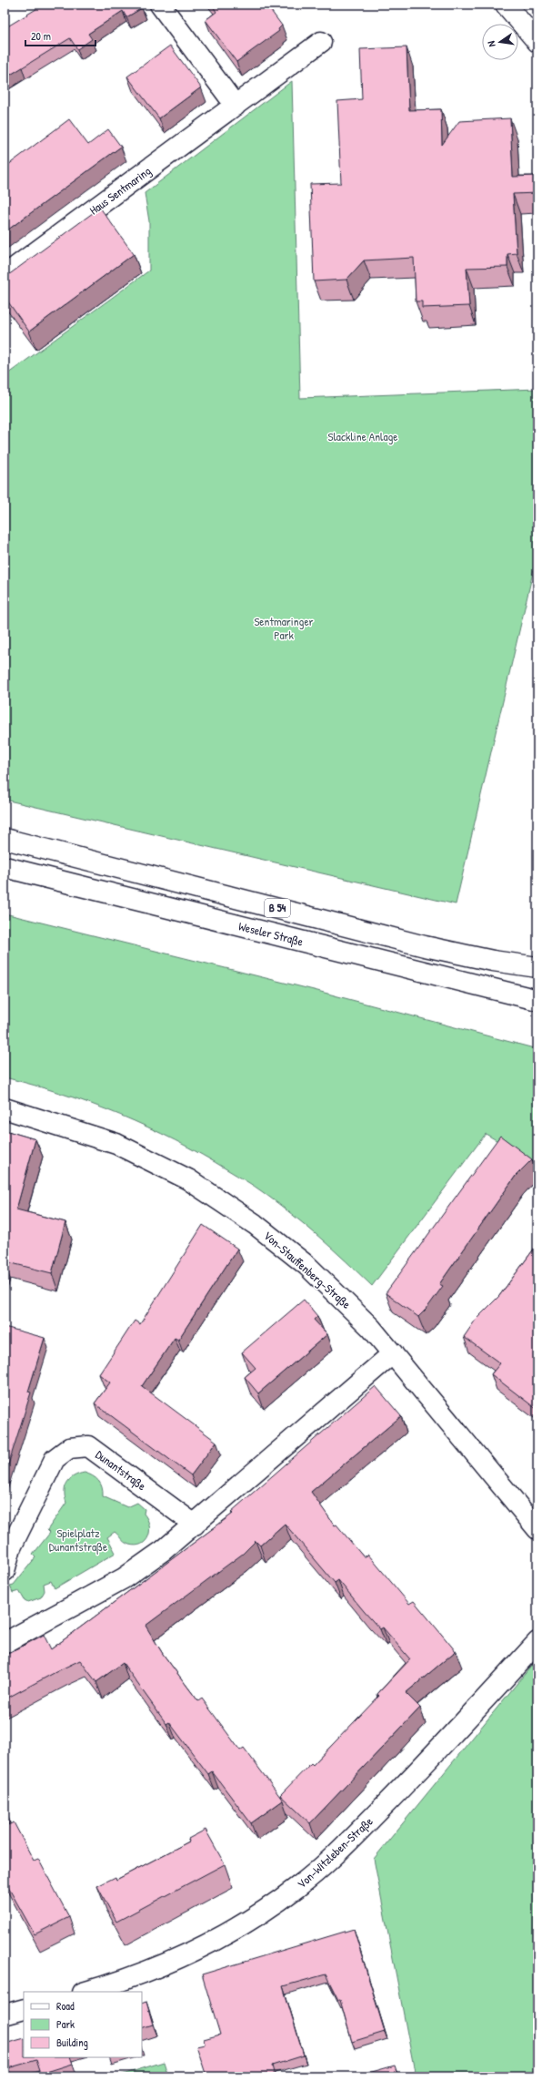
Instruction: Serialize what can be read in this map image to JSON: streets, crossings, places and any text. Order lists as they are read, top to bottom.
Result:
{
  "streets": {
    "street": [
      "Haus Sentmaring",
      "B 54",
      "Weseler Straße",
      "Von-Stauffenberg-Straße",
      "Dunantstraße",
      "Von-Witzleben-Straße"
    ]
  },
  "parks": ["Slackline Anlage", "Sentmaringer Park", "Spielplatz Dunantstraße"],
  "legend": ["Road", "Park", "Building"],
  "scale_bar": "20 m",
  "north": "left"
}
